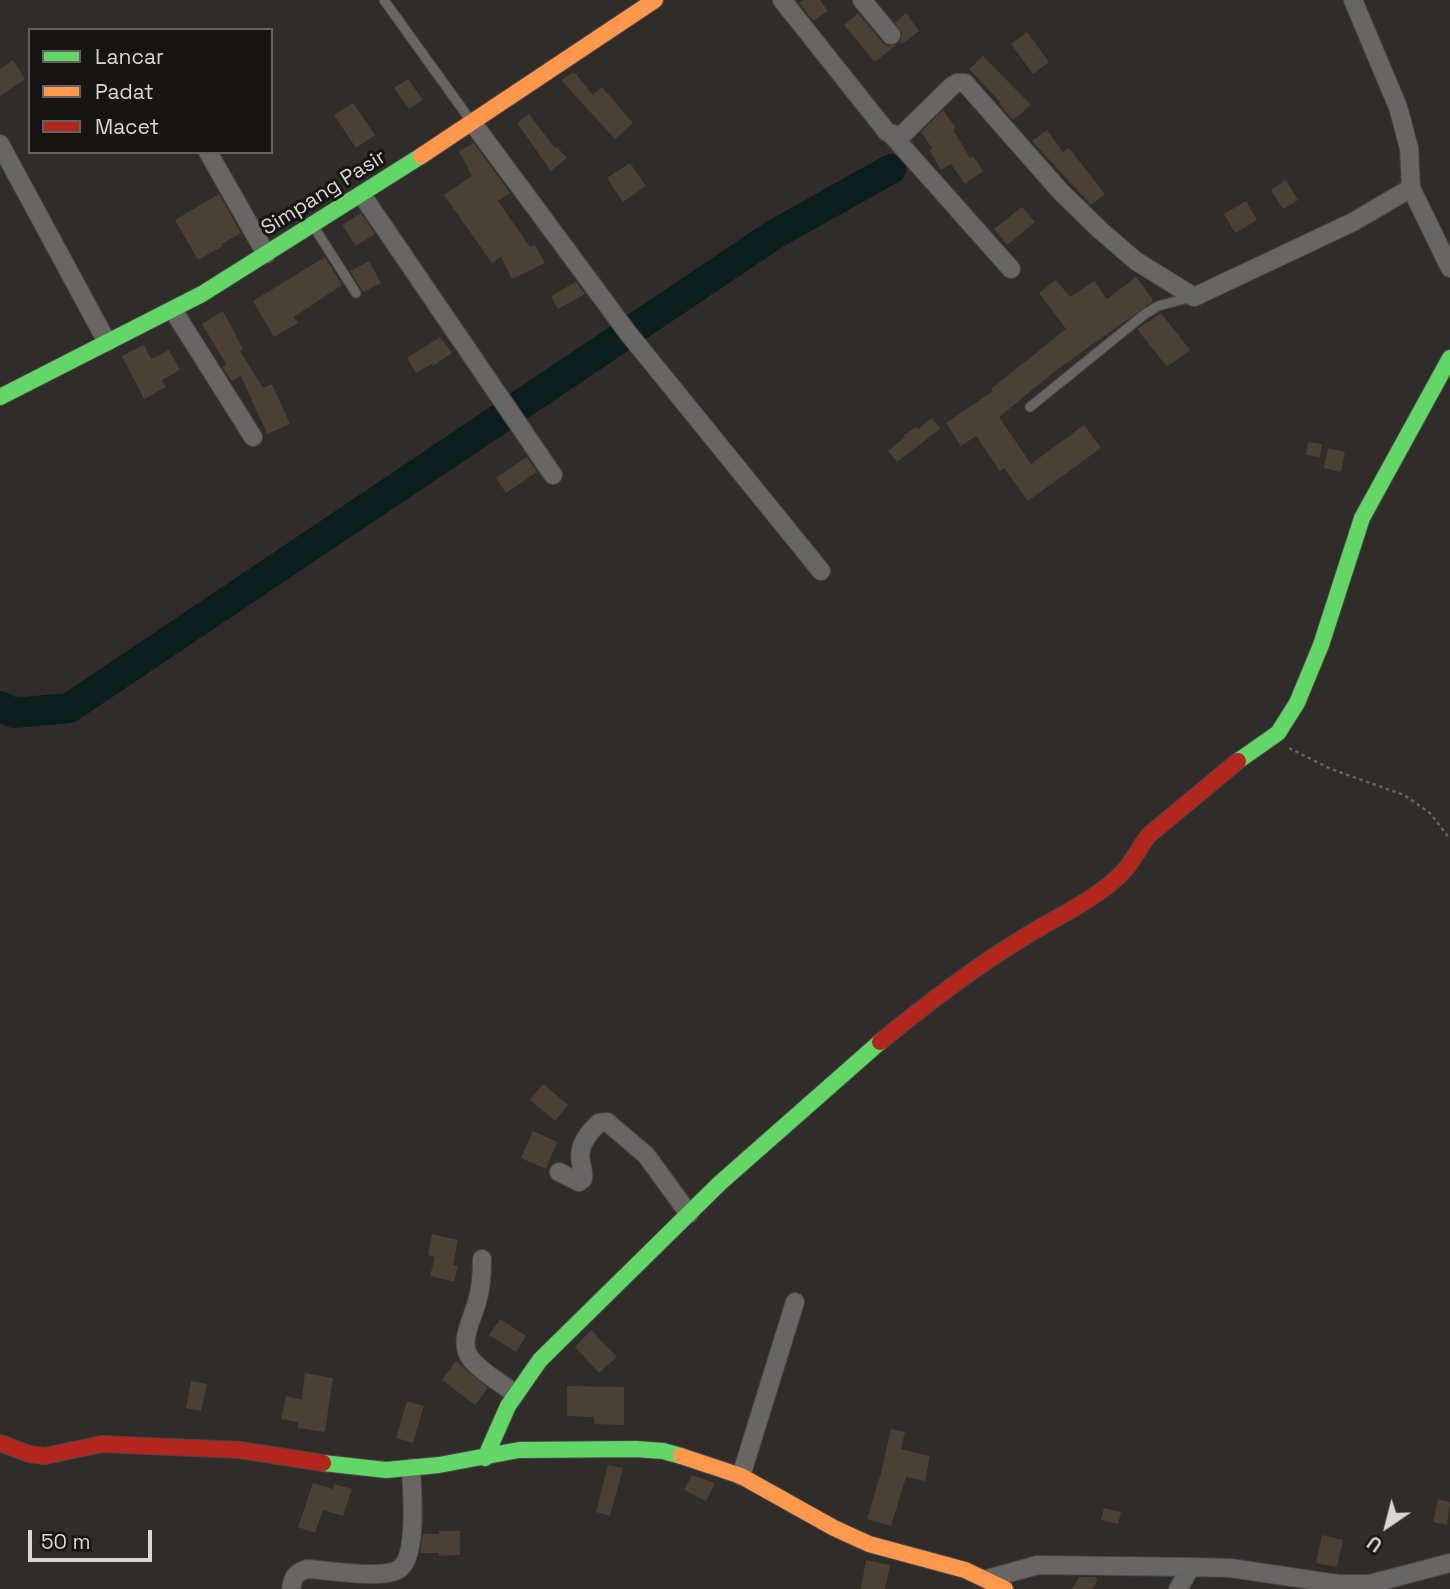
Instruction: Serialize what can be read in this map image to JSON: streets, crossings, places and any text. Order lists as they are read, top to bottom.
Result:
{
  "streets": {
    "street": ["Simpang Pasir"]
  },
  "legend": ["Lancar", "Padat", "Macet"],
  "scale_bar": "50 m",
  "north": "bottom left"
}
